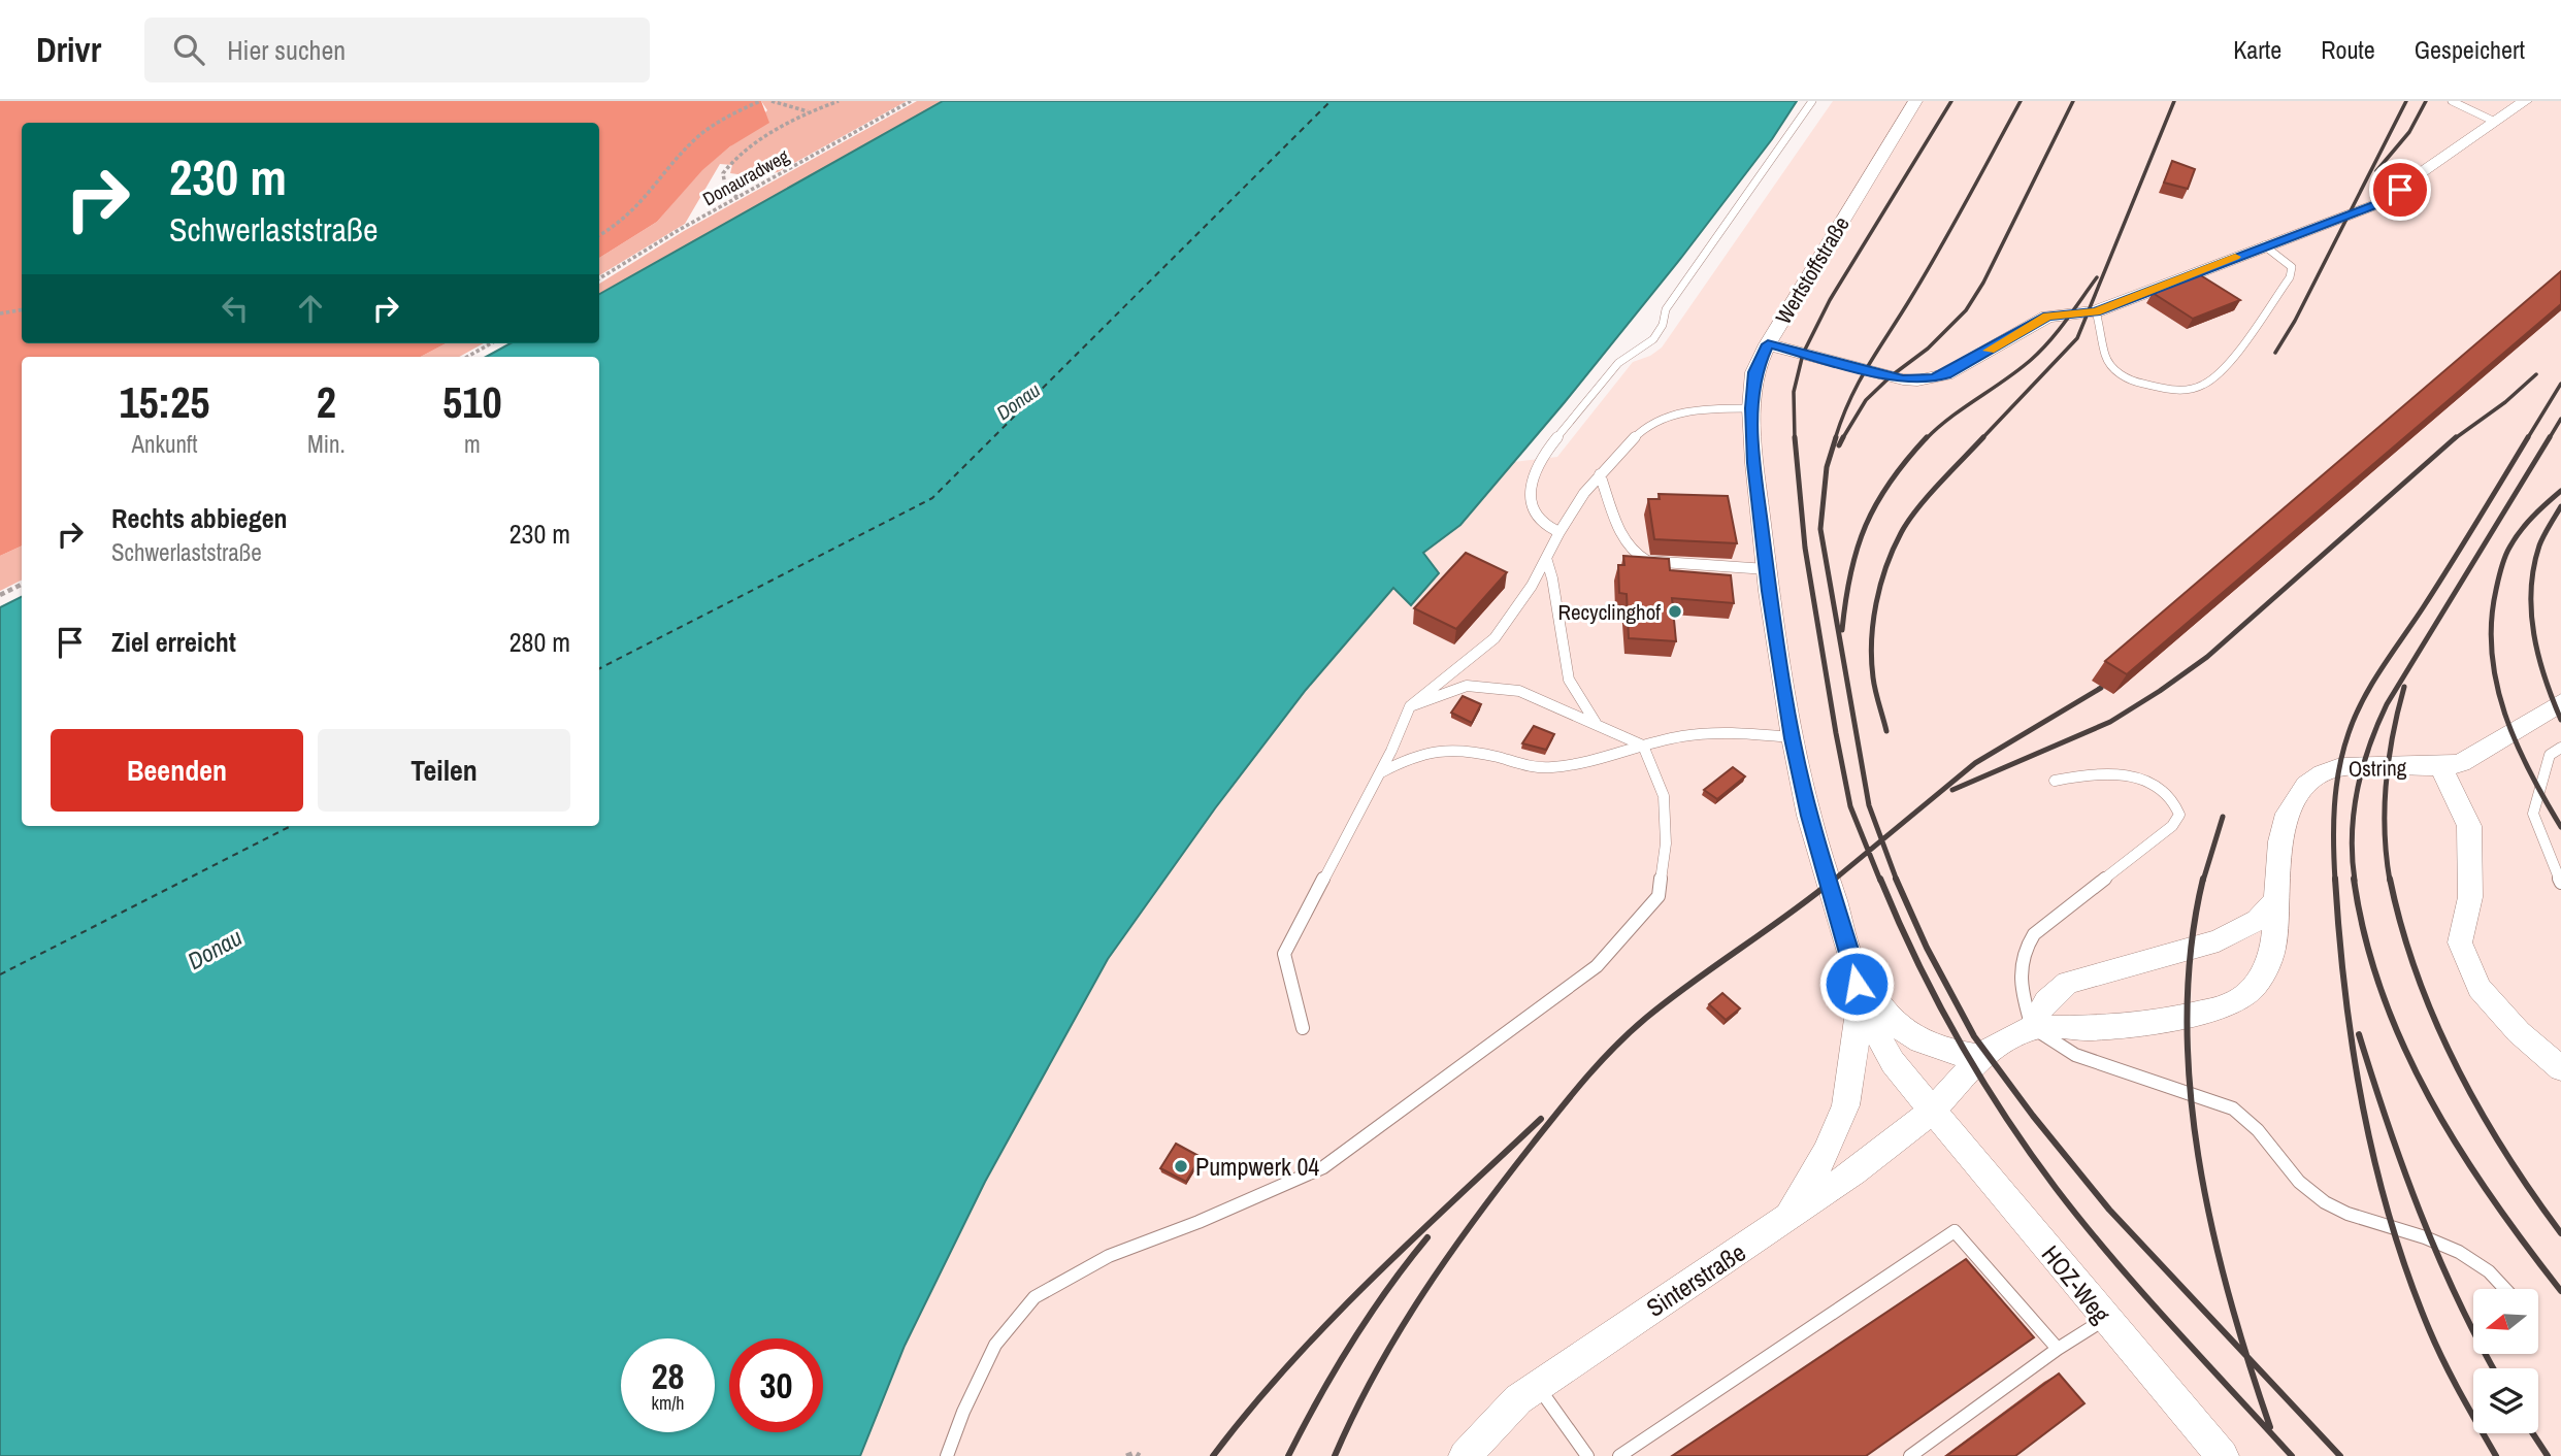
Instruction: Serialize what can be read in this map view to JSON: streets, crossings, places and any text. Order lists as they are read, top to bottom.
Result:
{
  "streets": {
    "street": [
      "Wertstoffstraße",
      "Ostring",
      "Sinterstraße",
      "HOZ-Weg"
    ],
    "path": ["Donauradweg"]
  },
  "crossings": [
    ["Wertstoffstraße", "Sinterstraße"],
    ["Wertstoffstraße", "HOZ-Weg"],
    ["Sinterstraße", "HOZ-Weg"]
  ],
  "water": ["Donau"],
  "places": ["Recyclinghof", "Pumpwerk 04"],
  "north": "left",
  "page": {
    "header": "Drivr",
    "search": "Hier suchen",
    "nav": ["Karte", "Route", "Gespeichert"],
    "turn": ["230 m", "Schwerlaststraße"],
    "eta": [
      "15:25",
      "Ankunft",
      "2",
      "Min.",
      "510",
      "m"
    ],
    "list": [
      {
        "name": "Rechts abbiegen",
        "note": "Schwerlaststraße",
        "value": "230 m"
      },
      {
        "name": "Ziel erreicht",
        "value": "280 m"
      }
    ],
    "buttons": ["Beenden", "Teilen"],
    "speed": "28 km/h",
    "limit": "30"
  }
}
